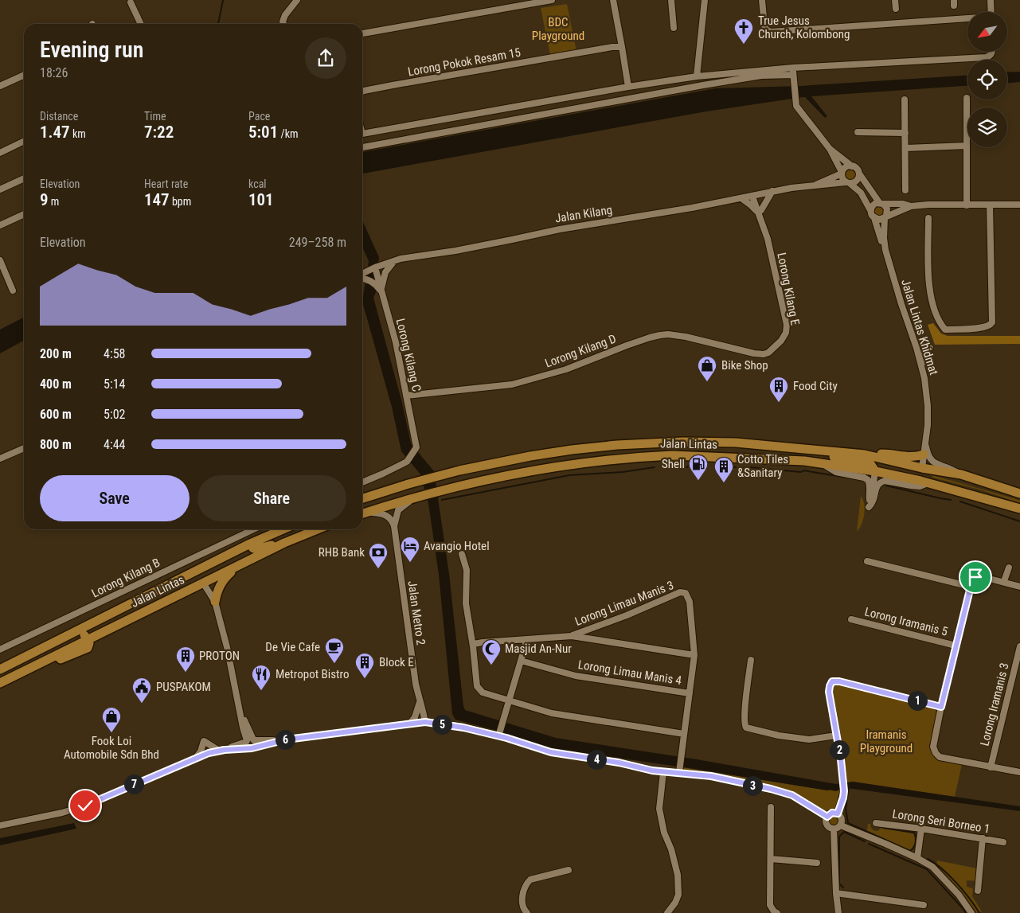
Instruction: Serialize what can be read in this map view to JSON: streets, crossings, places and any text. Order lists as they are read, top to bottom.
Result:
{
  "streets": {
    "highway": ["Jalan Lintas"],
    "street": [
      "Lorong Pokok Resam 15",
      "Jalan Kilang",
      "Lorong Kilang E",
      "Jalan Lintas Khidmat",
      "Lorong Kilang D",
      "Lorong Kilang C",
      "Lorong Kilang B",
      "Lorong Limau Manis 3",
      "Jalan Metro 2",
      "Lorong Iramanis 5",
      "Lorong Limau Manis 4",
      "Lorong Iramanis 3",
      "Lorong Seri Borneo 1"
    ]
  },
  "crossings": [
    ["Jalan Kilang", "Lorong Kilang E"],
    ["Jalan Kilang", "Lorong Kilang C"],
    ["Lorong Kilang E", "Lorong Kilang D"],
    ["Lorong Kilang D", "Lorong Kilang C"],
    ["Jalan Lintas", "Jalan Metro 2"]
  ],
  "parks": ["BDC Playground", "Iramanis Playground"],
  "places": {
    "church": ["True Jesus Church, Kolombong"],
    "shop": ["Bike Shop", "Fook Loi Automobile Sdn Bhd"],
    "building": [
      "Food City",
      "Cotto Tiles &Sanitary",
      "PROTON",
      "Block E"
    ],
    "fuel station": ["Shell"],
    "hotel": ["Avangio Hotel"],
    "bank": ["RHB Bank"],
    "cafe": ["De Vie Cafe"],
    "mosque": ["Masjid An-Nur"],
    "restaurant": ["Metropot Bistro"],
    "public building": ["PUSPAKOM"]
  },
  "north": "bottom left",
  "page": {
    "heading": ["Evening run", "18:26"],
    "stats": [
      ["Distance", "1.47 km"],
      ["Time", "7:22"],
      ["Pace", "5:01 /km"],
      ["Elevation", "9 m"],
      ["Heart rate", "147 bpm"],
      ["kcal", "101"]
    ],
    "chart": ["Elevation", "249–258 m"],
    "list": [
      {
        "name": "200 m",
        "note": "4:58"
      },
      {
        "name": "400 m",
        "note": "5:14"
      },
      {
        "name": "600 m",
        "note": "5:02"
      },
      {
        "name": "800 m",
        "note": "4:44"
      }
    ],
    "buttons": ["Save", "Share"],
    "pins": [
      "1",
      "5",
      "6",
      "2",
      "4",
      "7",
      "3"
    ]
  }
}
